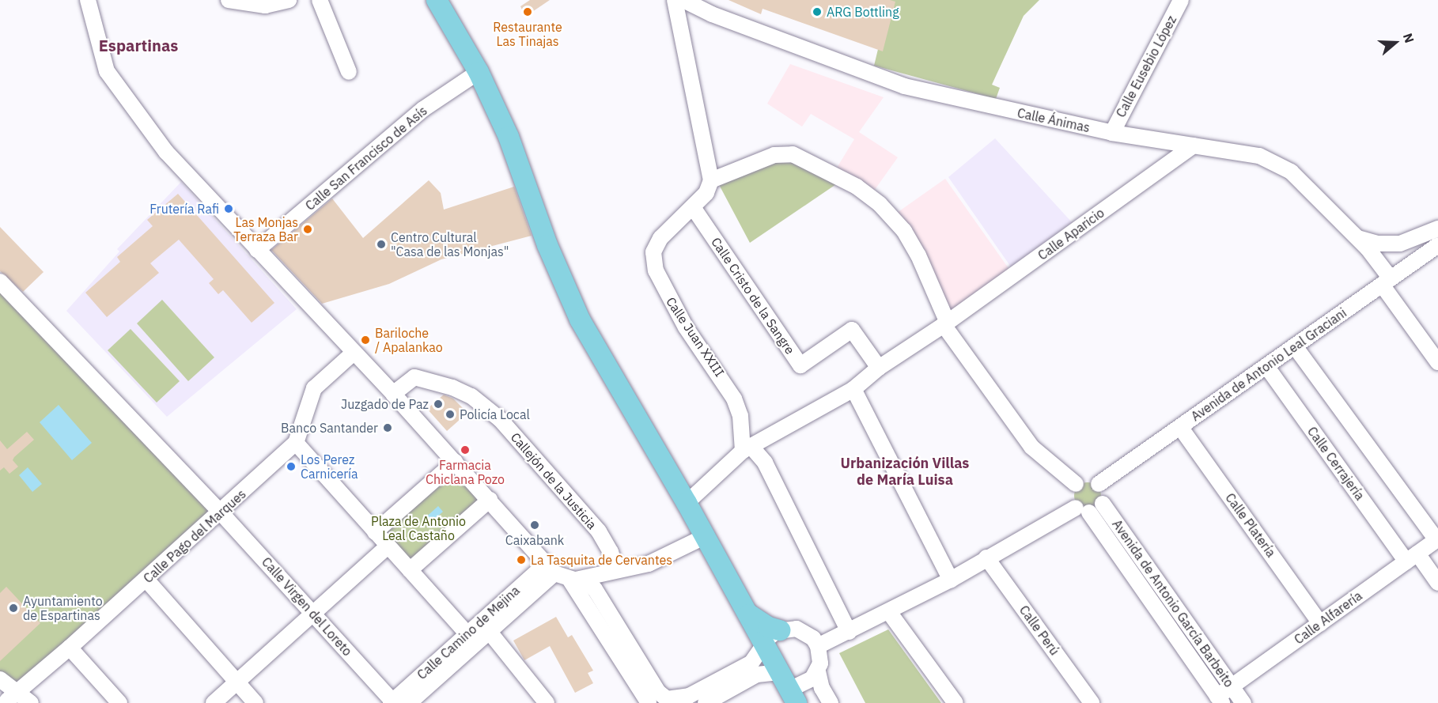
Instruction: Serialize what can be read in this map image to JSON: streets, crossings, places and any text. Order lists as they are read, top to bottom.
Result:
{
  "streets": {
    "street": [
      "Calle Eusebio López",
      "Calle Ánimas",
      "Calle San Francisco de Asís",
      "Calle Aparicio",
      "Calle Cristo de la Sangre",
      "Calle Juan XXIII",
      "Avenida de Antonio Leal Graciani",
      "Calle Cerrajería",
      "Callejón de la Justicia",
      "Calle Platería",
      "Calle Pago del Marques",
      "Avenida de Antonio García Barbeito",
      "Calle Virgen del Loreto",
      "Calle Alfarería",
      "Calle Perú",
      "Calle Camino de Mejina"
    ]
  },
  "crossings": [
    ["Calle Eusebio López", "Calle Ánimas"],
    ["Calle Ánimas", "Calle Aparicio"],
    ["Calle Ánimas", "Avenida de Antonio Leal Graciani"],
    ["Calle Aparicio", "Calle Cristo de la Sangre"],
    ["Calle Aparicio", "Calle Juan XXIII"],
    ["Calle Cristo de la Sangre", "Calle Juan XXIII"],
    ["Avenida de Antonio Leal Graciani", "Calle Cerrajería"],
    ["Avenida de Antonio Leal Graciani", "Calle Platería"],
    ["Avenida de Antonio Leal Graciani", "Avenida de Antonio García Barbeito"],
    ["Calle Cerrajería", "Calle Alfarería"],
    ["Calle Platería", "Calle Alfarería"],
    ["Calle Pago del Marques", "Calle Virgen del Loreto"],
    ["Avenida de Antonio García Barbeito", "Calle Alfarería"],
    ["Calle Virgen del Loreto", "Calle Camino de Mejina"]
  ],
  "districts": ["Espartinas", "Urbanización Villas de María Luisa"],
  "parks": ["Plaza de Antonio Leal Castaño"],
  "places": [
    "Restaurante Las Tinajas",
    "ARG Bottling",
    "Frutería Rafi",
    "Las Monjas Terraza Bar",
    "Centro Cultural \"Casa de las Monjas\"",
    "Bariloche / Apalankao",
    "Juzgado de Paz",
    "Policía Local",
    "Banco Santander",
    "Farmacia Chiclana Pozo",
    "Los Perez Carnicería",
    "Caixabank",
    "La Tasquita de Cervantes",
    "Ayuntamiento de Espartinas"
  ],
  "north": "right"
}
